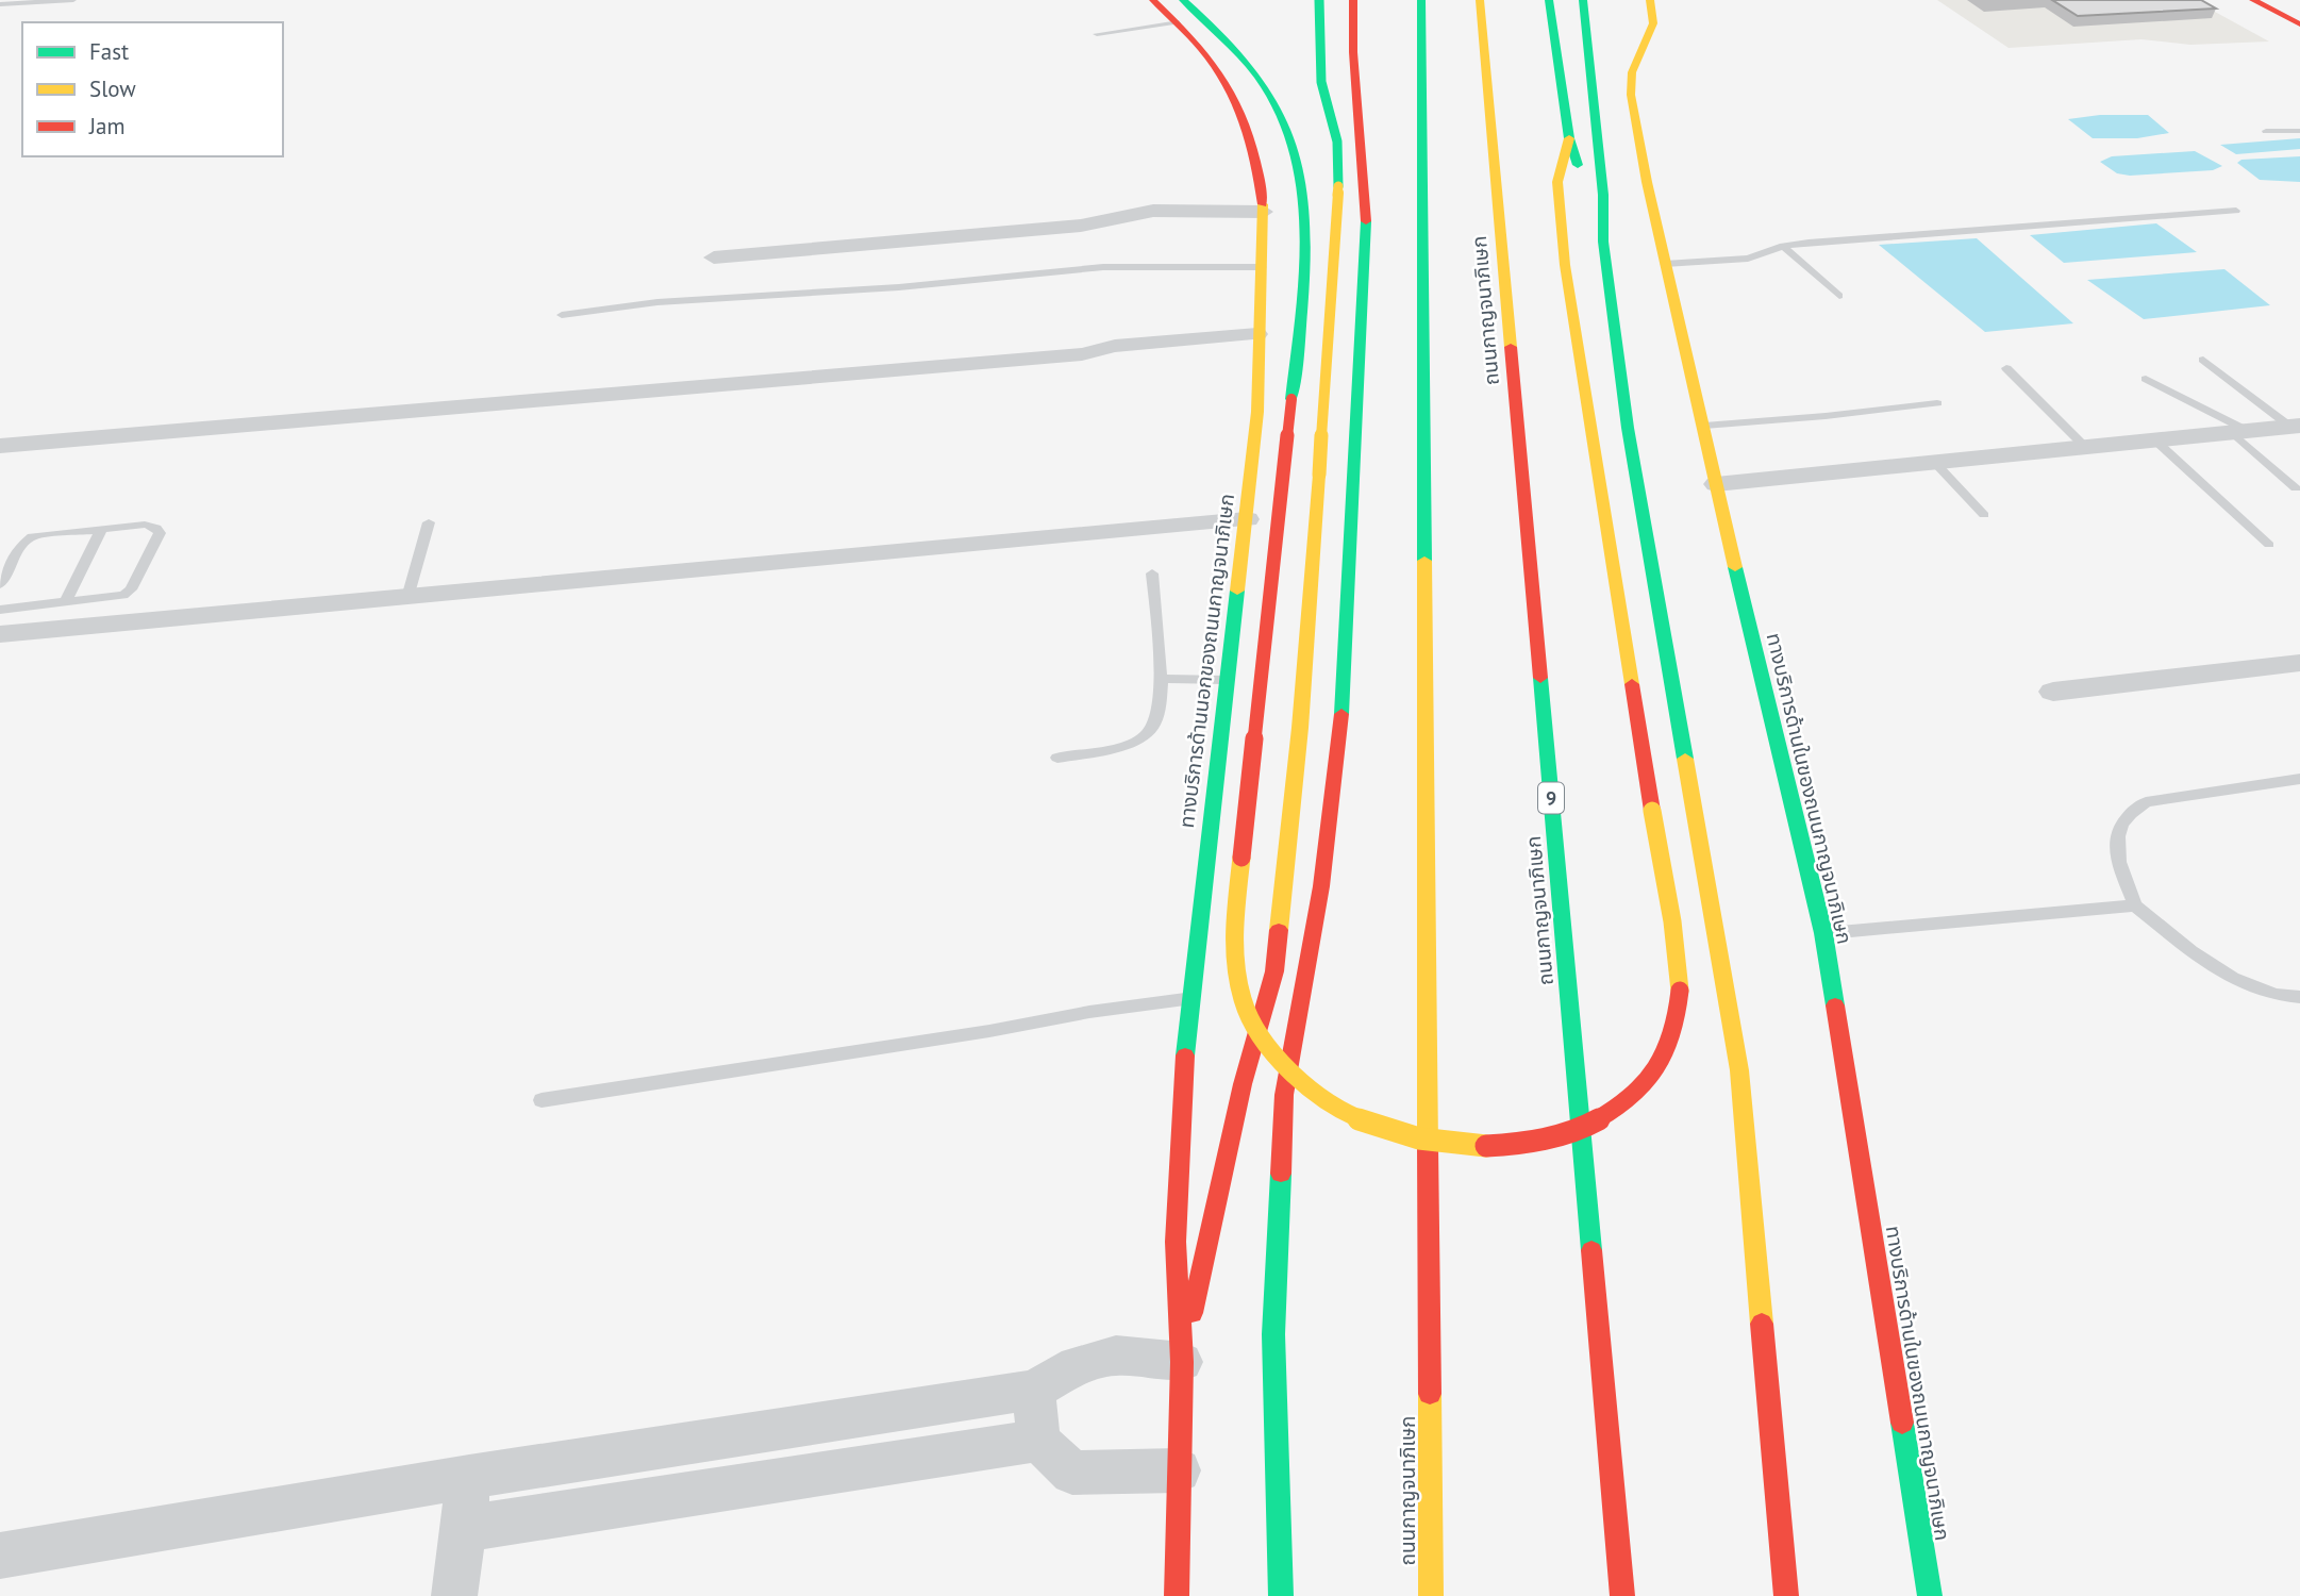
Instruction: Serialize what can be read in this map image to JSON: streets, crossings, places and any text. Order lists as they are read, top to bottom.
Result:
{
  "streets": {
    "main road": [
      "ถนนกาญจนาภิเษก",
      "ทางบริการด้านนอกของถนนกาญจนาภิเษก",
      "ทางบริการด้านในของถนนกาญจนาภิเษก",
      "9"
    ]
  },
  "legend": ["Fast", "Slow", "Jam"]
}
